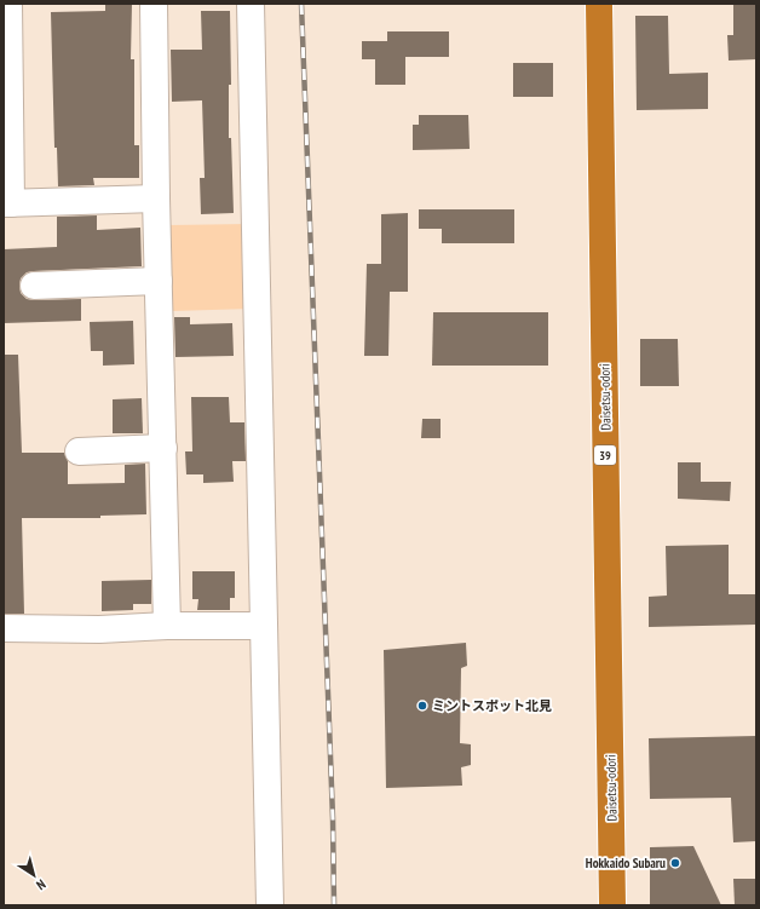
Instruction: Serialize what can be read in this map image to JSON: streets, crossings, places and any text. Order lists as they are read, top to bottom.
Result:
{
  "streets": {
    "highway": ["Daisetsu-odori", "39"]
  },
  "places": ["ミントスポット北見", "Hokkaido Subaru"],
  "north": "bottom right"
}
